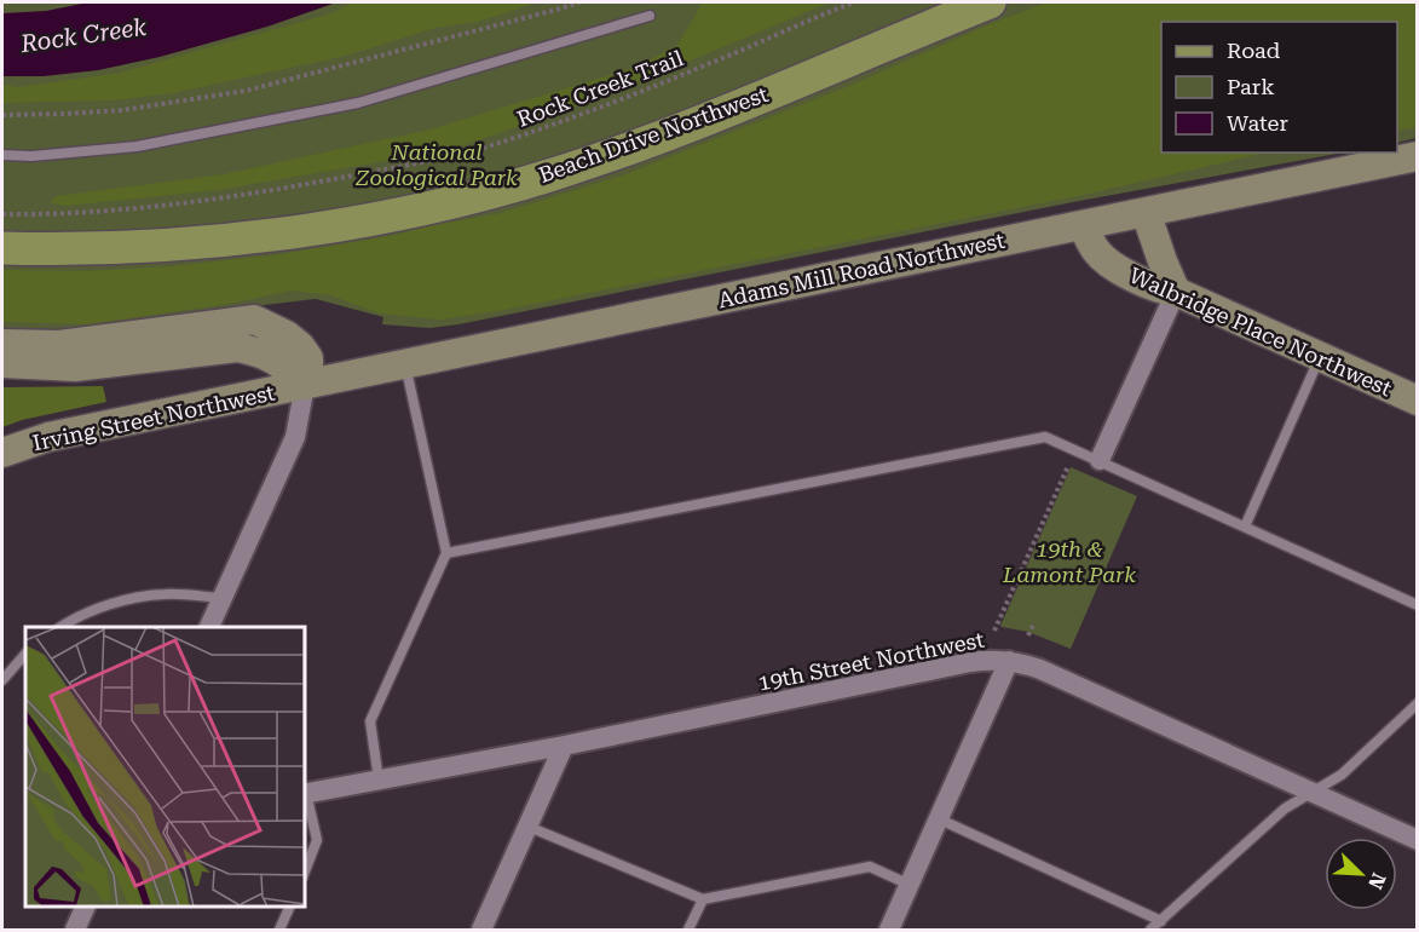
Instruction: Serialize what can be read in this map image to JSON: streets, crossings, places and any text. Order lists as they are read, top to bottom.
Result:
{
  "streets": {
    "main road": [
      "Beach Drive Northwest",
      "Adams Mill Road Northwest",
      "Walbridge Place Northwest",
      "Irving Street Northwest"
    ],
    "street": ["19th Street Northwest"],
    "path": ["Rock Creek Trail"]
  },
  "crossings": [
    ["Adams Mill Road Northwest", "Walbridge Place Northwest"],
    ["Adams Mill Road Northwest", "Irving Street Northwest"]
  ],
  "water": ["Rock Creek"],
  "parks": ["National Zoological Park", "19th & Lamont Park"],
  "legend": ["Road", "Park", "Water"],
  "north": "bottom right"
}
